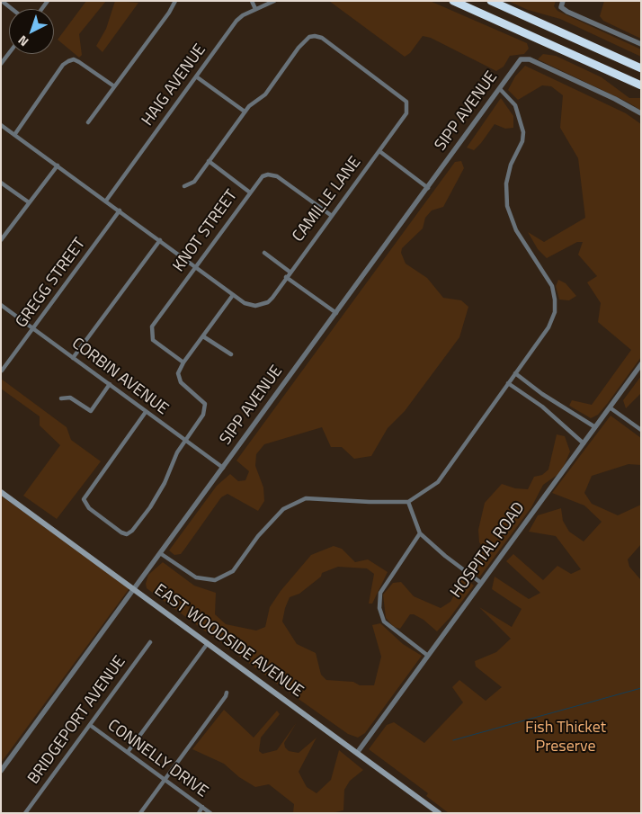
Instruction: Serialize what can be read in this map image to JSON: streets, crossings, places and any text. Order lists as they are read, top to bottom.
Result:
{
  "streets": {
    "main road": ["EAST WOODSIDE AVENUE"],
    "street": [
      "HAIG AVENUE",
      "SIPP AVENUE",
      "CAMILLE LANE",
      "KNOT STREET",
      "GREGG STREET",
      "CORBIN AVENUE",
      "HOSPITAL ROAD",
      "BRIDGEPORT AVENUE",
      "CONNELLY DRIVE"
    ]
  },
  "crossings": [
    ["HAIG AVENUE", "CAMILLE LANE"],
    ["SIPP AVENUE", "CORBIN AVENUE"],
    ["SIPP AVENUE", "EAST WOODSIDE AVENUE"],
    ["CAMILLE LANE", "KNOT STREET"],
    ["CAMILLE LANE", "GREGG STREET"],
    ["GREGG STREET", "CORBIN AVENUE"],
    ["HOSPITAL ROAD", "EAST WOODSIDE AVENUE"],
    ["BRIDGEPORT AVENUE", "CONNELLY DRIVE"]
  ],
  "parks": ["Fish Thicket Preserve"],
  "north": "bottom left"
}
